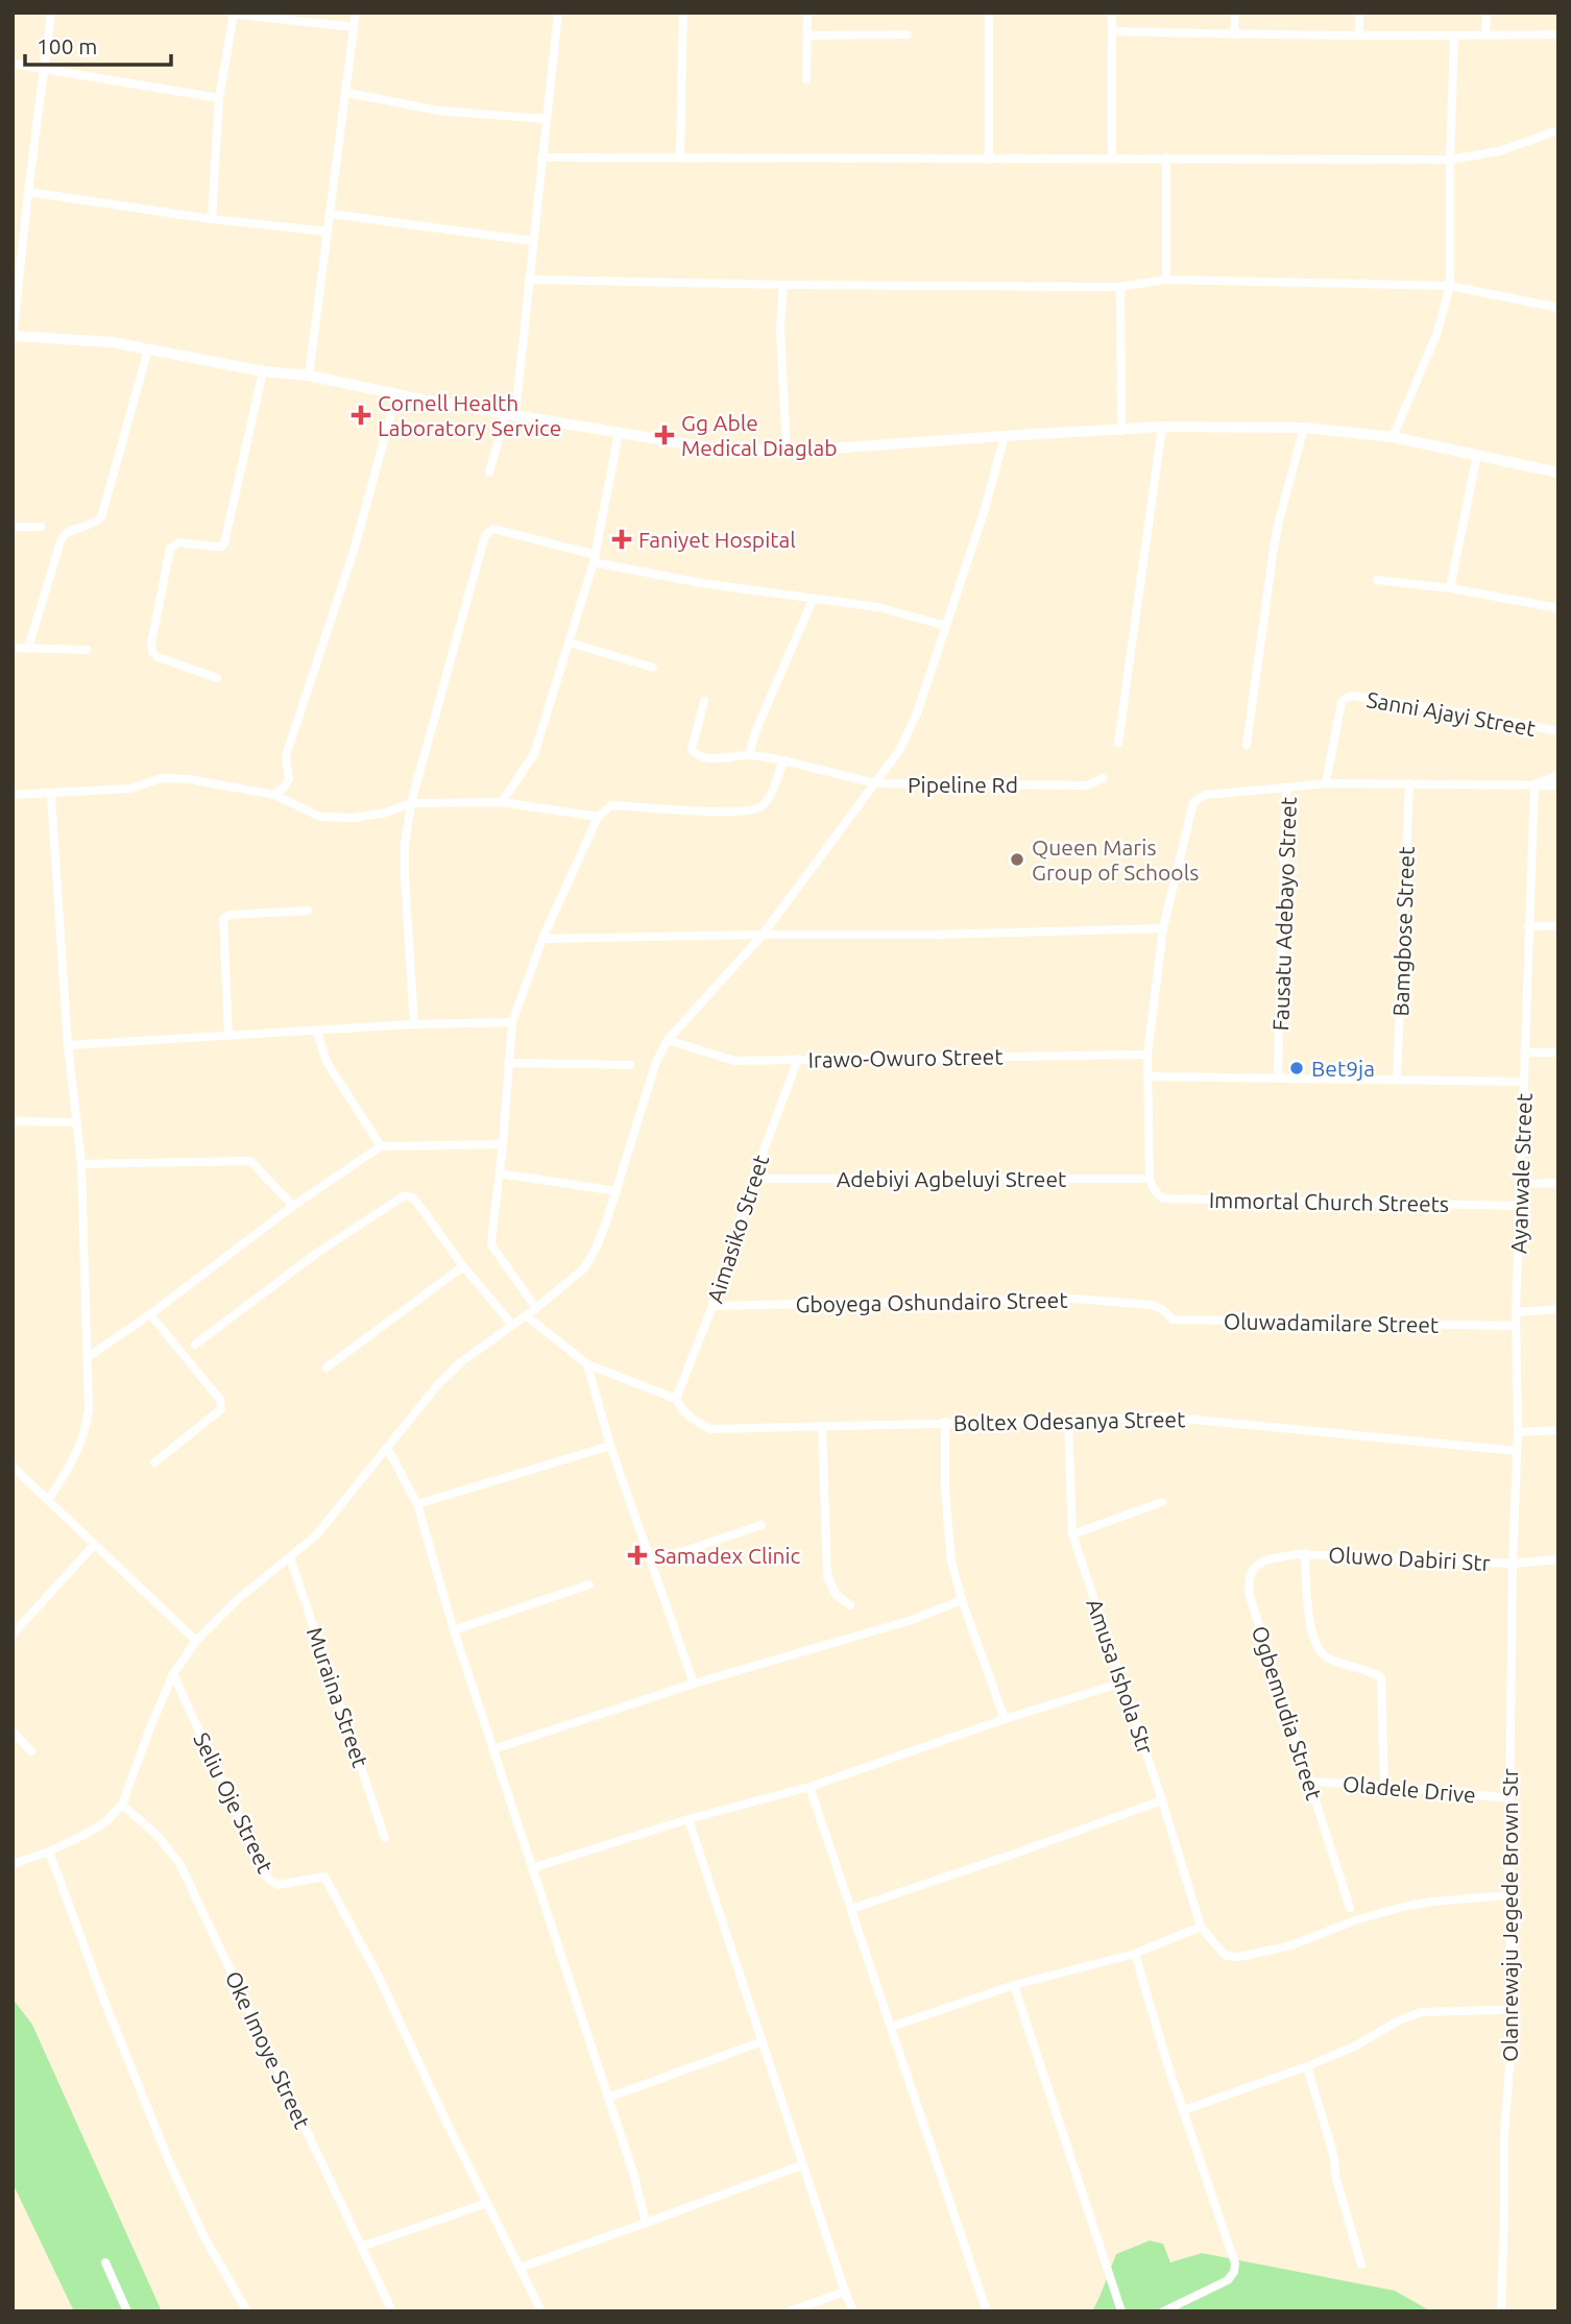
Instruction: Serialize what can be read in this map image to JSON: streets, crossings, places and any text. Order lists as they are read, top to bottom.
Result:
{
  "streets": {
    "street": [
      "Sanni Ajayi Street",
      "Pipeline Rd",
      "Fausatu Adebayo Street",
      "Bamgbose Street",
      "Irawo-Owuro Street",
      "Ayanwale Street",
      "Adebiyi Agbeluyi Street",
      "Immortal Church Streets",
      "Aimasiko Street",
      "Gboyega Oshundairo Street",
      "Oluwadamilare Street",
      "Boltex Odesanya Street",
      "Oluwo Dabiri Str",
      "Amusa Ishola Str",
      "Muraina Street",
      "Ogbemudia Street",
      "Oladele Drive",
      "Seliu Oje Street",
      "Olanrewaju Jegede Brown Str",
      "Oke Imoye Street"
    ]
  },
  "crossings": [
    ["Sanni Ajayi Street", "Fausatu Adebayo Street"],
    ["Fausatu Adebayo Street", "Bamgbose Street"],
    ["Fausatu Adebayo Street", "Ayanwale Street"],
    ["Irawo-Owuro Street", "Aimasiko Street"],
    ["Ayanwale Street", "Immortal Church Streets"],
    ["Ayanwale Street", "Oluwadamilare Street"],
    ["Ayanwale Street", "Boltex Odesanya Street"],
    ["Ayanwale Street", "Oluwo Dabiri Str"],
    ["Ayanwale Street", "Olanrewaju Jegede Brown Str"],
    ["Adebiyi Agbeluyi Street", "Immortal Church Streets"],
    ["Adebiyi Agbeluyi Street", "Aimasiko Street"],
    ["Aimasiko Street", "Gboyega Oshundairo Street"],
    ["Aimasiko Street", "Boltex Odesanya Street"],
    ["Gboyega Oshundairo Street", "Oluwadamilare Street"],
    ["Boltex Odesanya Street", "Amusa Ishola Str"],
    ["Oluwo Dabiri Str", "Ogbemudia Street"],
    ["Oluwo Dabiri Str", "Olanrewaju Jegede Brown Str"],
    ["Ogbemudia Street", "Oladele Drive"],
    ["Oladele Drive", "Olanrewaju Jegede Brown Str"]
  ],
  "places": {
    "health": [
      "Cornell Health Laboratory Service",
      "Gg Able Medical Diaglab",
      "Faniyet Hospital",
      "Samadex Clinic"
    ],
    "other": ["Queen Maris Group of Schools", "Bet9ja"]
  },
  "scale_bar": "100 m"
}
